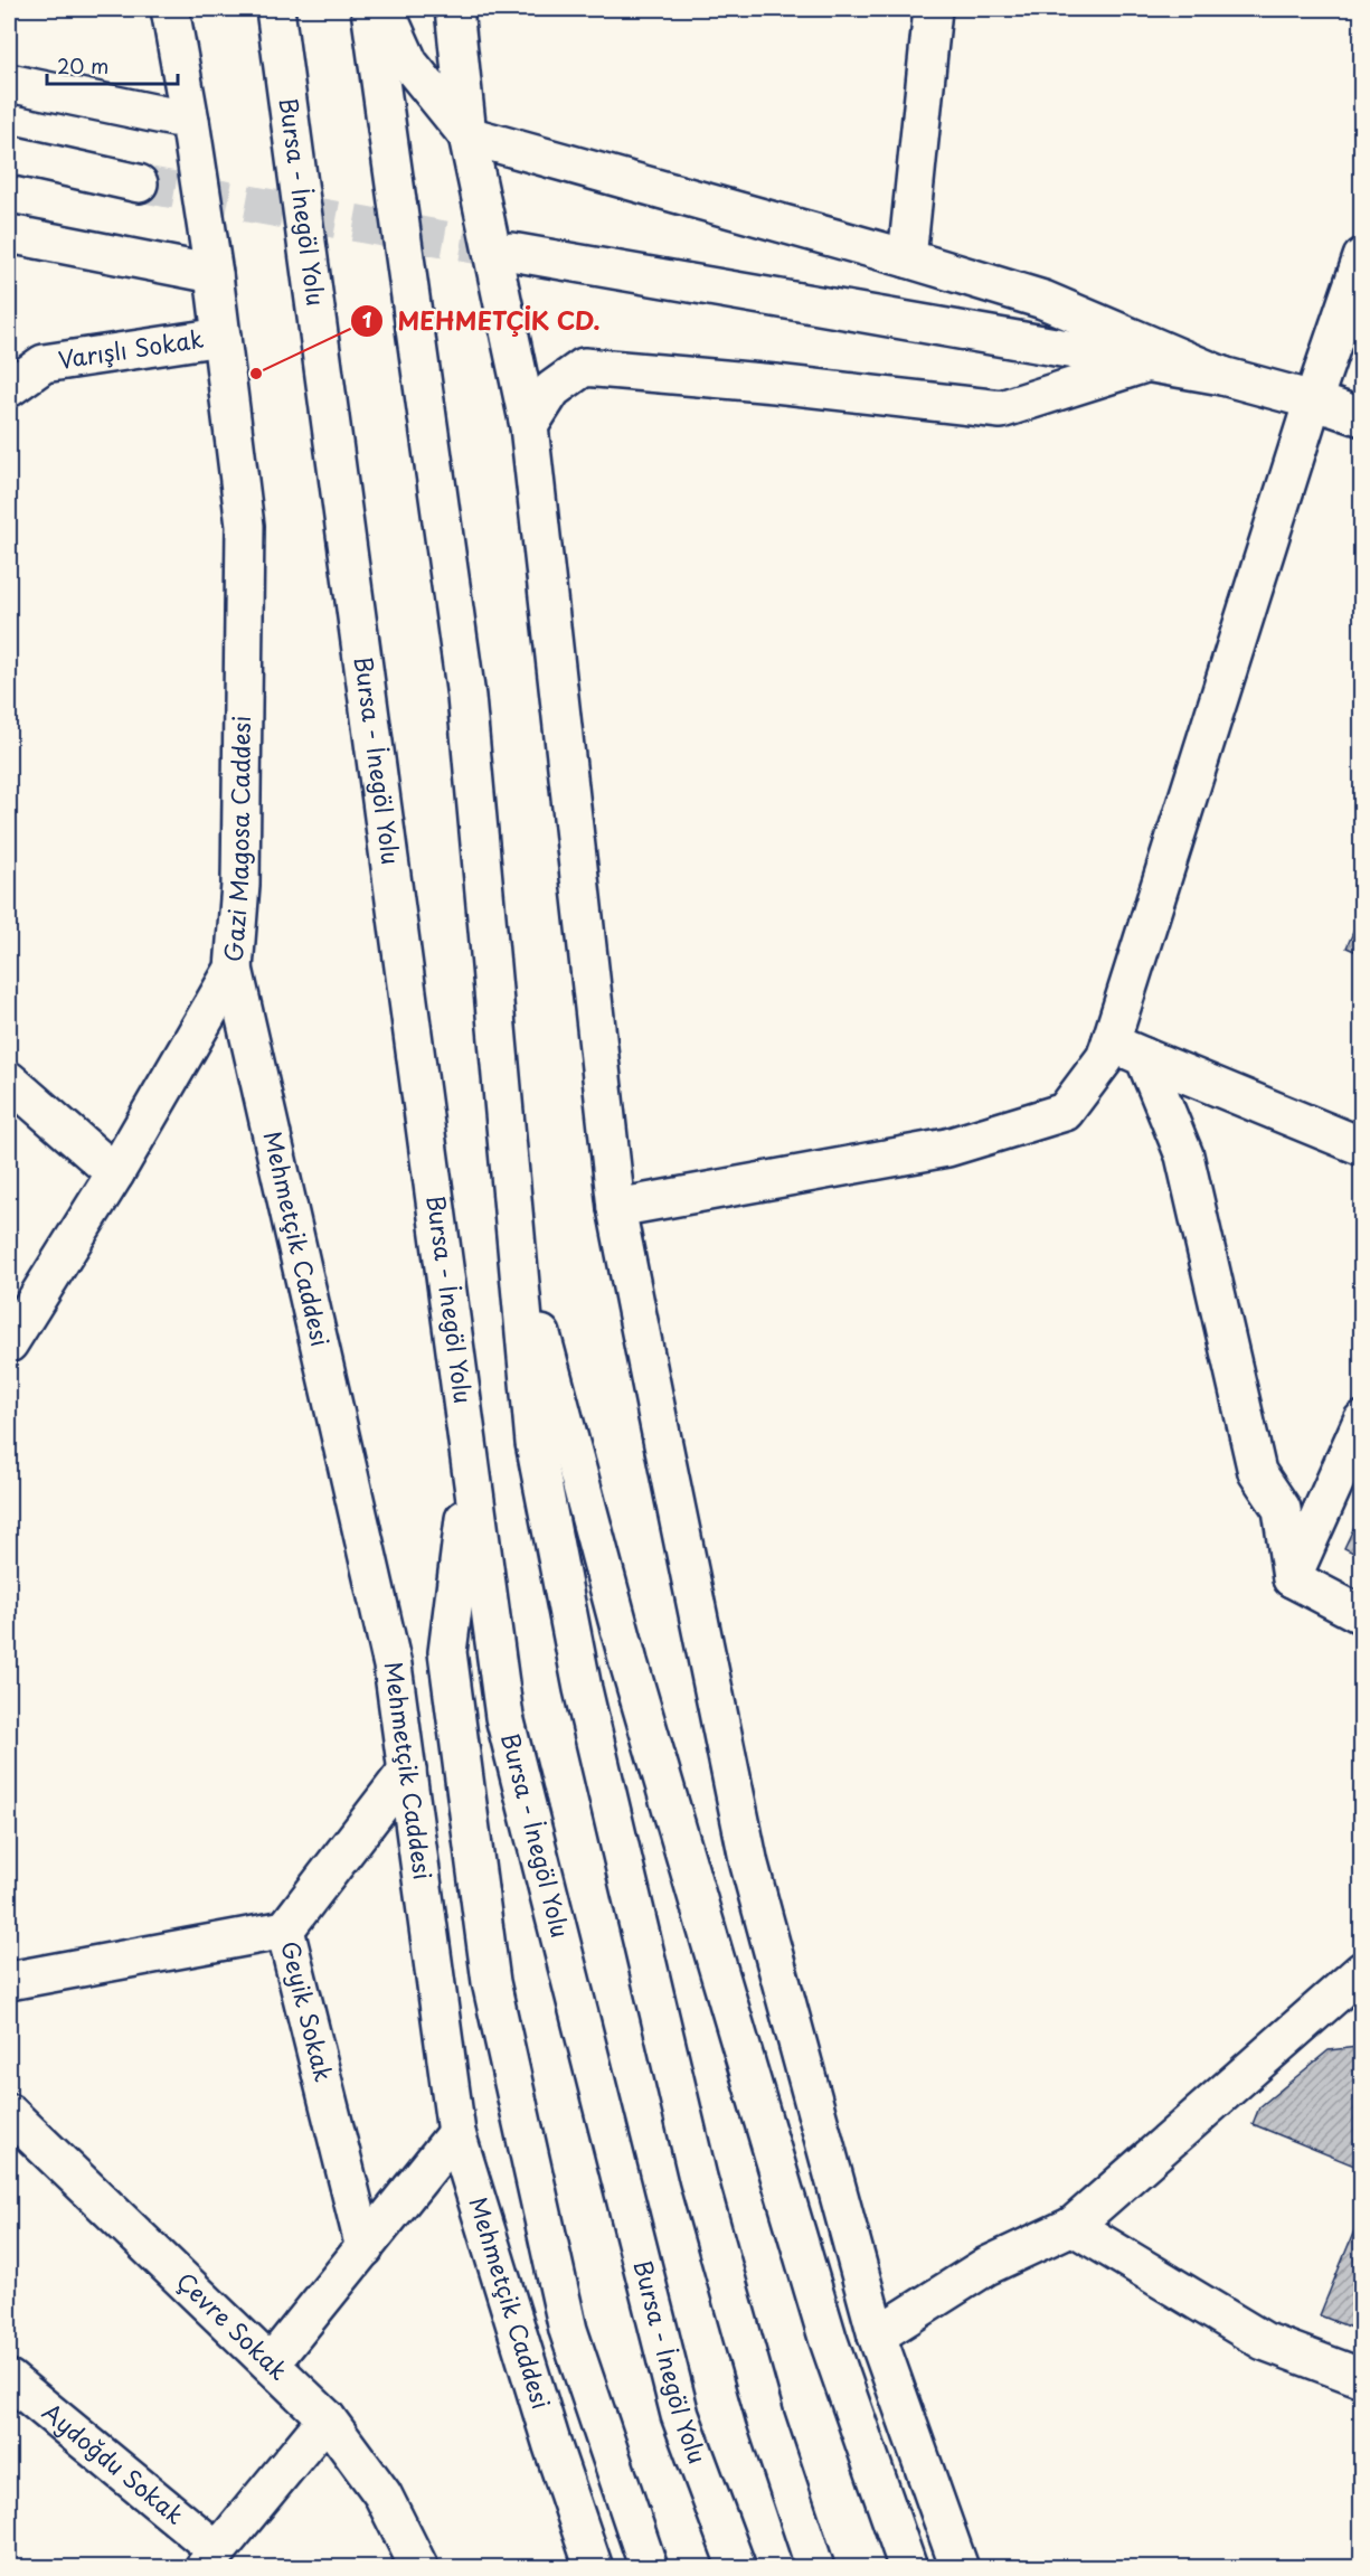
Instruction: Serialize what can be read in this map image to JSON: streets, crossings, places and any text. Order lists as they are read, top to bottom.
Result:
{
  "streets": {
    "main road": [
      "Bursa - İnegöl Yolu",
      "Varışlı Sokak",
      "Gazi Magosa Caddesi",
      "Mehmetçik Caddesi",
      "Geyik Sokak",
      "Çevre Sokak",
      "Aydoğdu Sokak"
    ]
  },
  "crossings": [
    ["Varışlı Sokak", "Gazi Magosa Caddesi"],
    ["Gazi Magosa Caddesi", "Mehmetçik Caddesi"]
  ],
  "places": ["MEHMETÇİK CD."],
  "scale_bar": "20 m"
}
